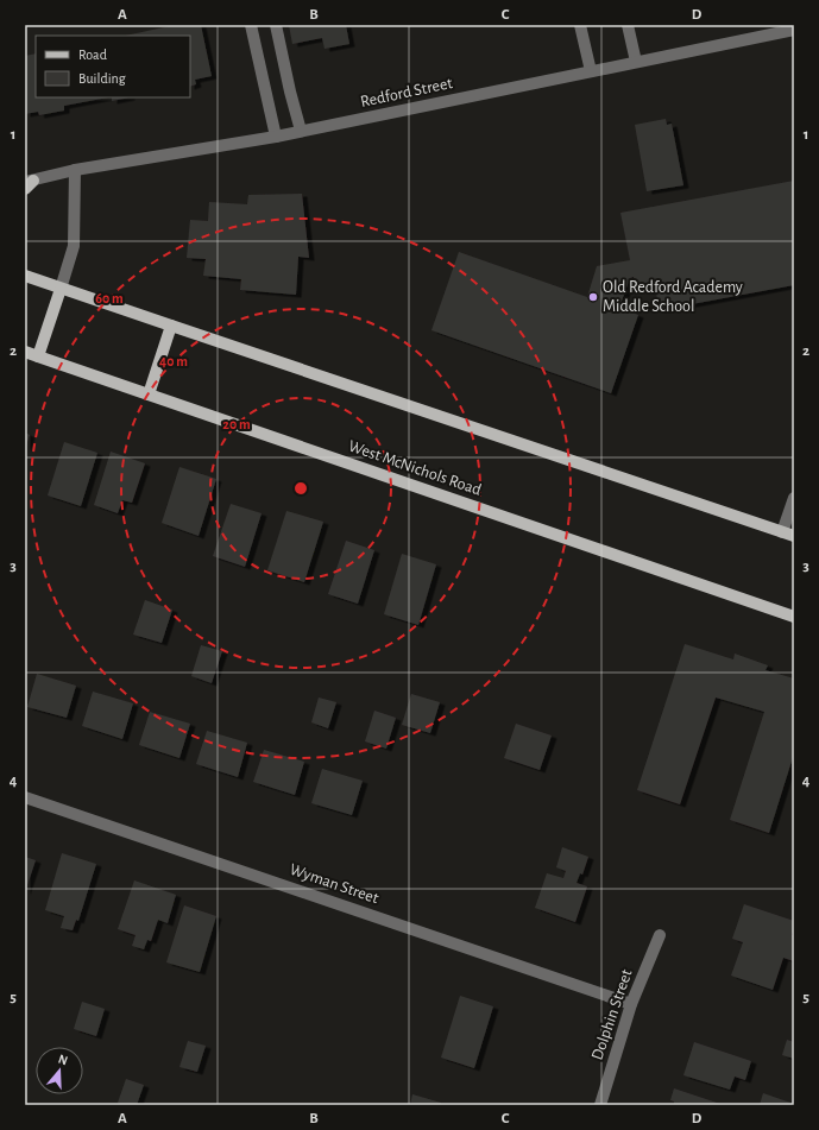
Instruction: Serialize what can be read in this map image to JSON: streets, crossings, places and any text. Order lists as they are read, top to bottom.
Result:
{
  "streets": {
    "main road": ["West McNichols Road"],
    "street": ["Redford Street", "Wyman Street", "Dolphin Street"]
  },
  "crossings": [
    ["Wyman Street", "Dolphin Street"]
  ],
  "places": ["Old Redford Academy Middle School"],
  "legend": ["Road", "Building"],
  "north": "top",
  "grid": {
    "columns": [
      "A",
      "B",
      "C",
      "D"
    ],
    "rows": [
      "1",
      "2",
      "3",
      "4",
      "5"
    ]
  },
  "rings": ["60 m", "40 m", "20 m"]
}
